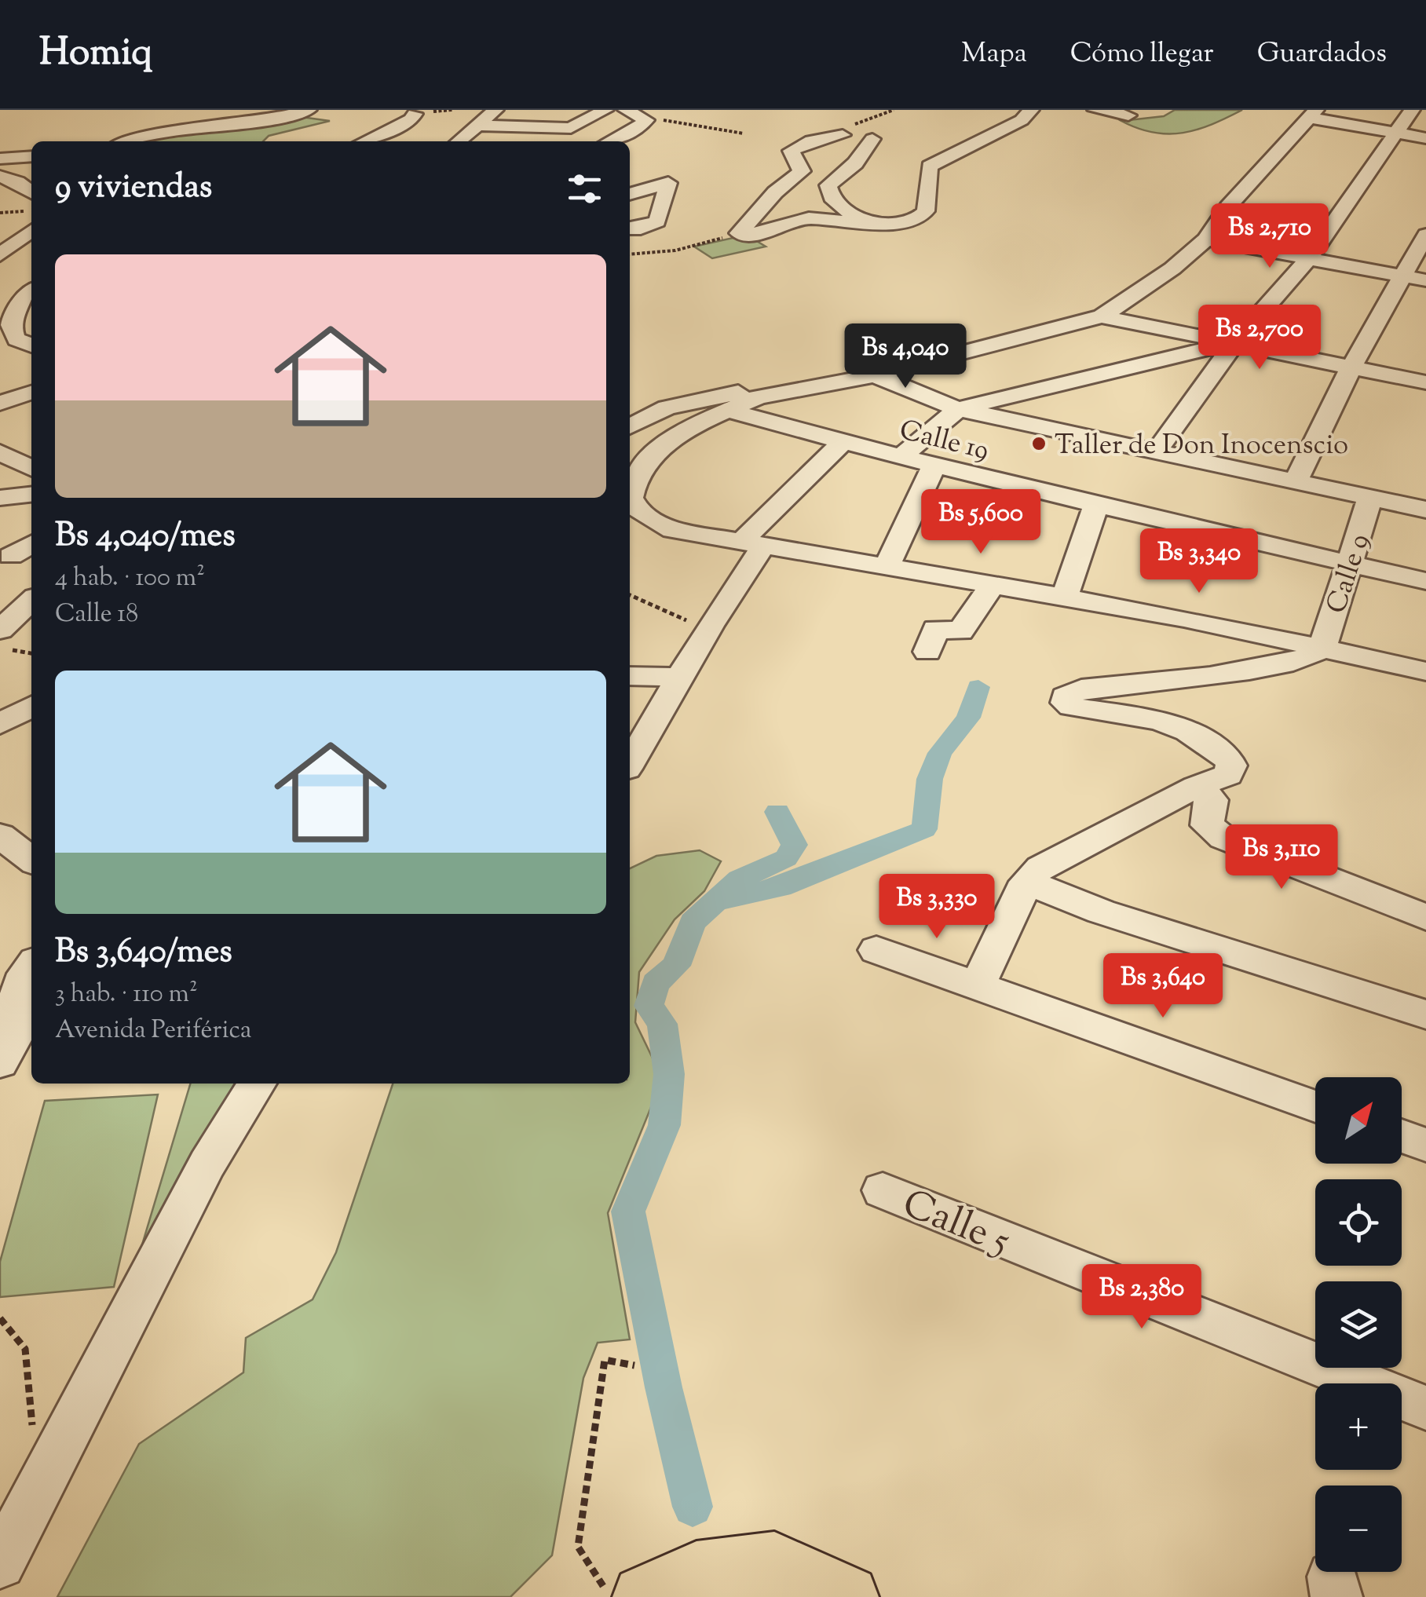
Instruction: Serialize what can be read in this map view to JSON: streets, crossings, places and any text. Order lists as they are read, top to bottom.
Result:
{
  "streets": {
    "street": ["Calle 19", "Calle 9", "Calle 5"]
  },
  "crossings": [
    ["Calle 19", "Calle 9"]
  ],
  "places": ["Taller de Don Inocenscio"],
  "north": "top right",
  "page": {
    "header": "Homiq",
    "nav": ["Mapa", "Cómo llegar", "Guardados"],
    "heading": "9 viviendas",
    "price": [
      "Bs 2,710",
      "Bs 2,700",
      "Bs 4,040",
      "Bs 5,600",
      "Bs 3,340",
      "Bs 3,110",
      "Bs 3,330",
      "Bs 3,640",
      "Bs 2,380"
    ],
    "list": [
      {
        "name": "Bs 4,040/mes",
        "note": "4 hab. · 100 m² · Calle 18"
      },
      {
        "name": "Bs 3,640/mes",
        "note": "3 hab. · 110 m² · Avenida Periférica"
      }
    ],
    "map_buttons": ["+", "−"]
  }
}
